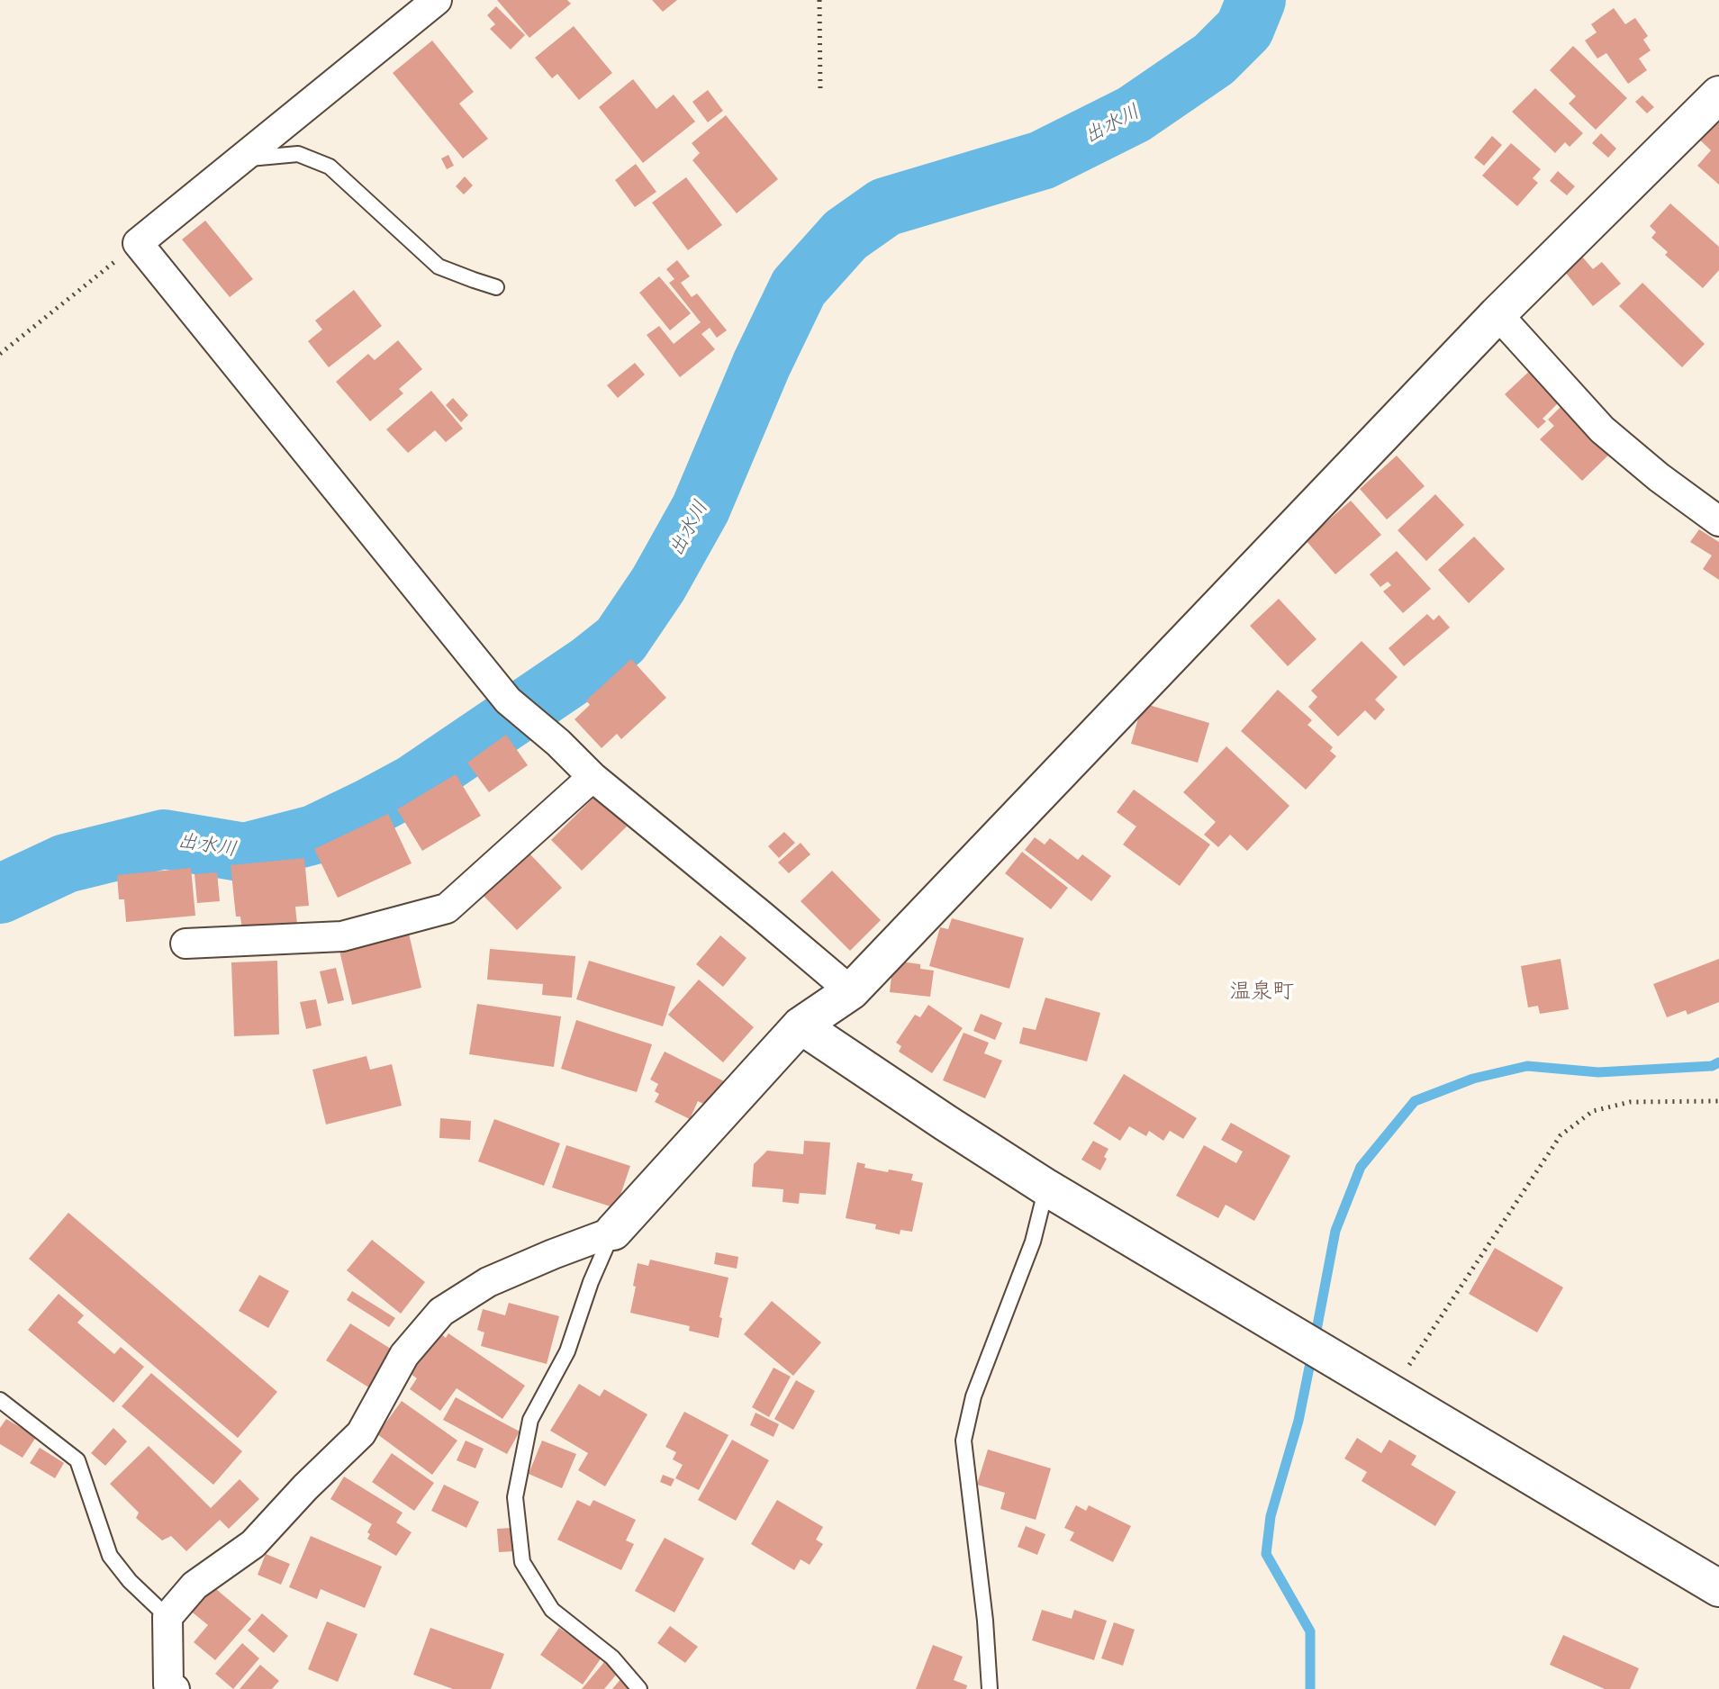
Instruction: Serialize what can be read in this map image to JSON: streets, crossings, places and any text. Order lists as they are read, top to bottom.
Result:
{
  "districts": ["温泉町"],
  "water": ["出水川"]
}
